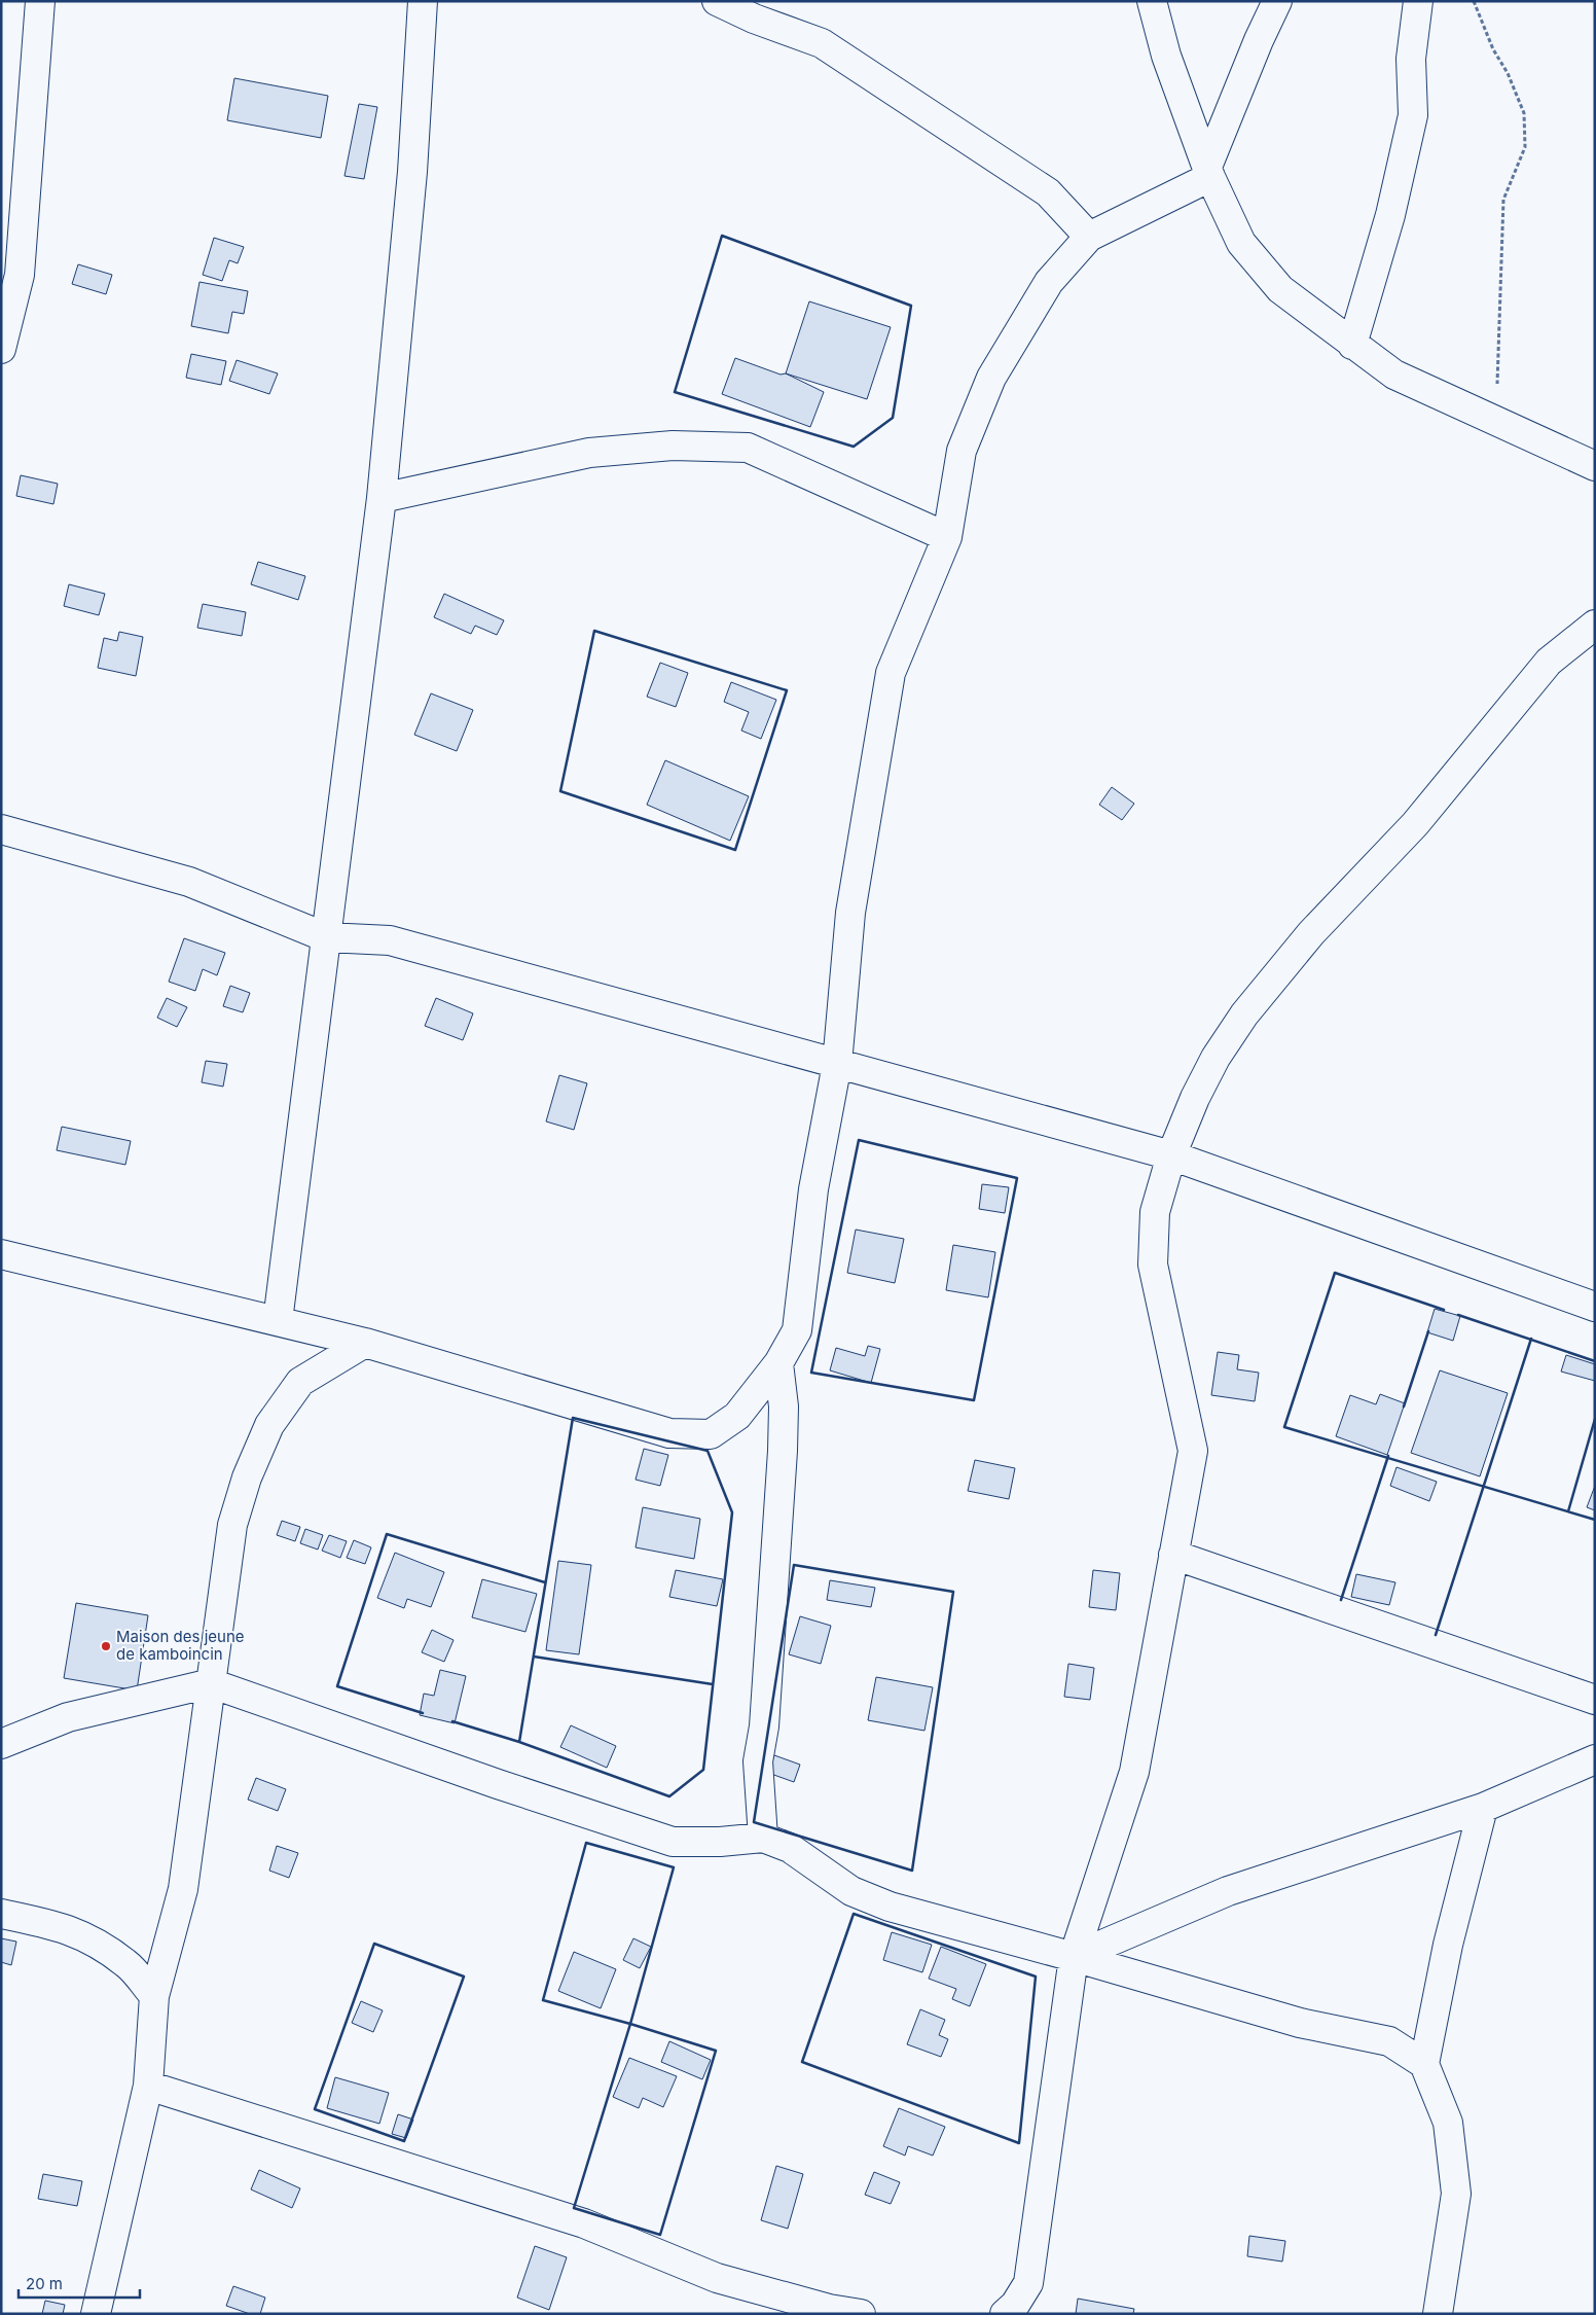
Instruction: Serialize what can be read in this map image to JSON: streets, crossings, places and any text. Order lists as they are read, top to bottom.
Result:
{
  "places": ["Maison des jeune de kamboincin"],
  "scale_bar": "20 m"
}
